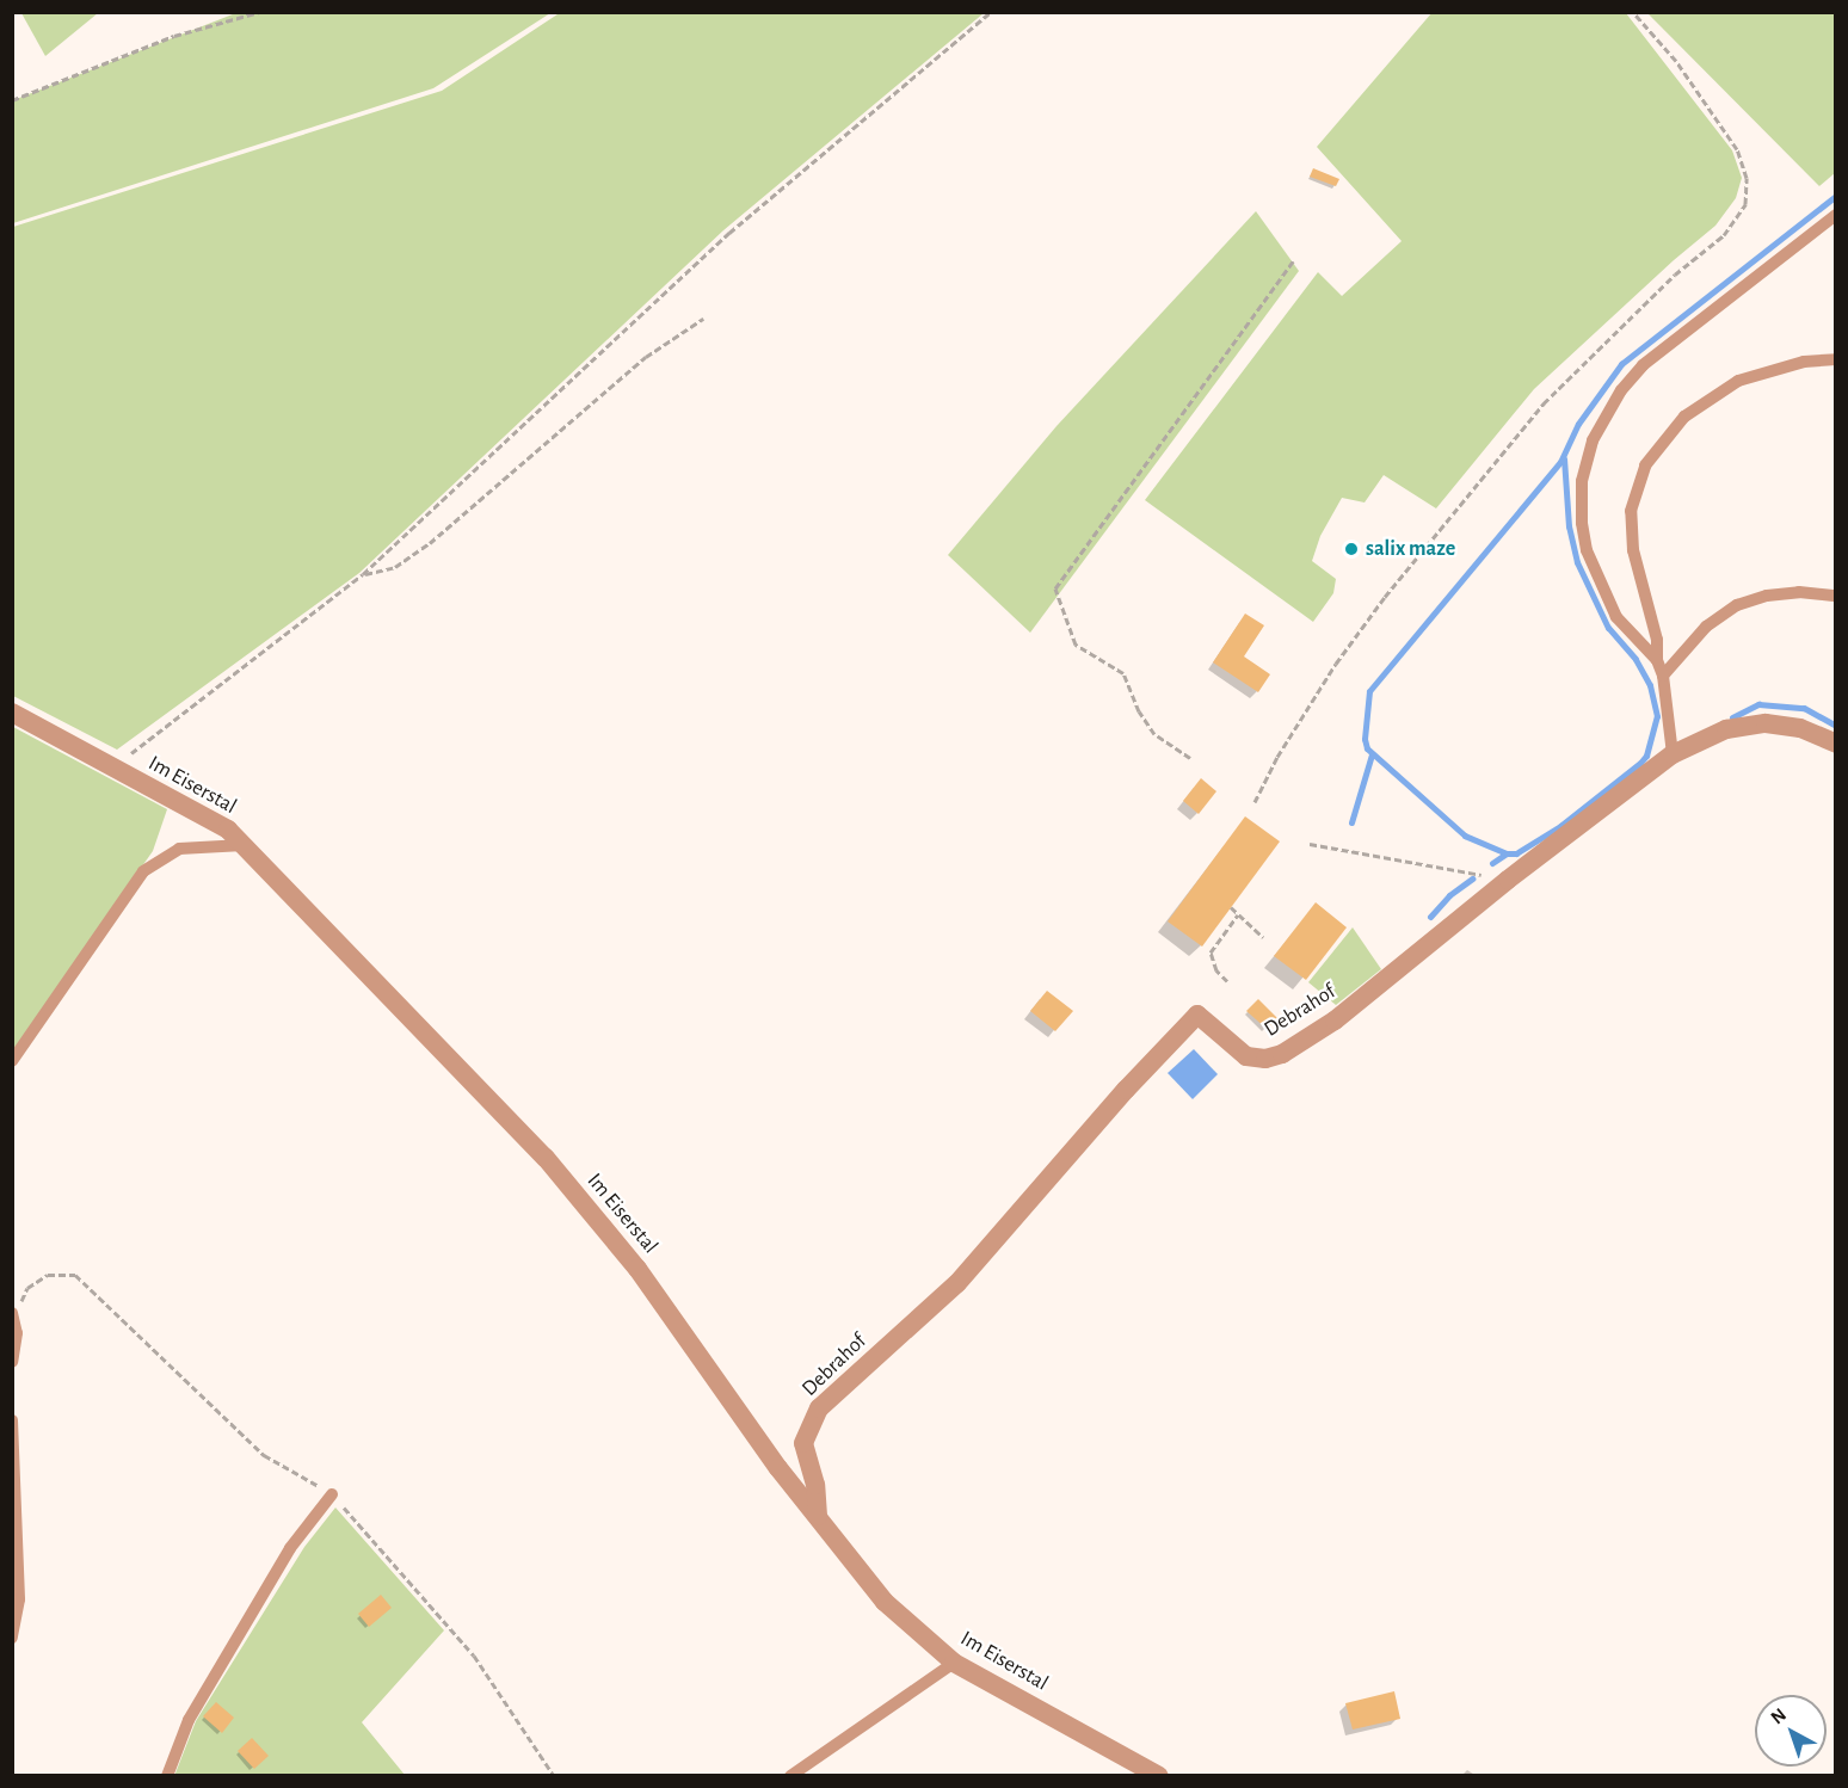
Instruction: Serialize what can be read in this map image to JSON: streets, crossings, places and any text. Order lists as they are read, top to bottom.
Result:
{
  "streets": {
    "street": ["Im Eiserstal", "Debrahof"]
  },
  "crossings": [
    ["Im Eiserstal", "Debrahof"]
  ],
  "places": ["salix maze"],
  "north": "top left"
}
